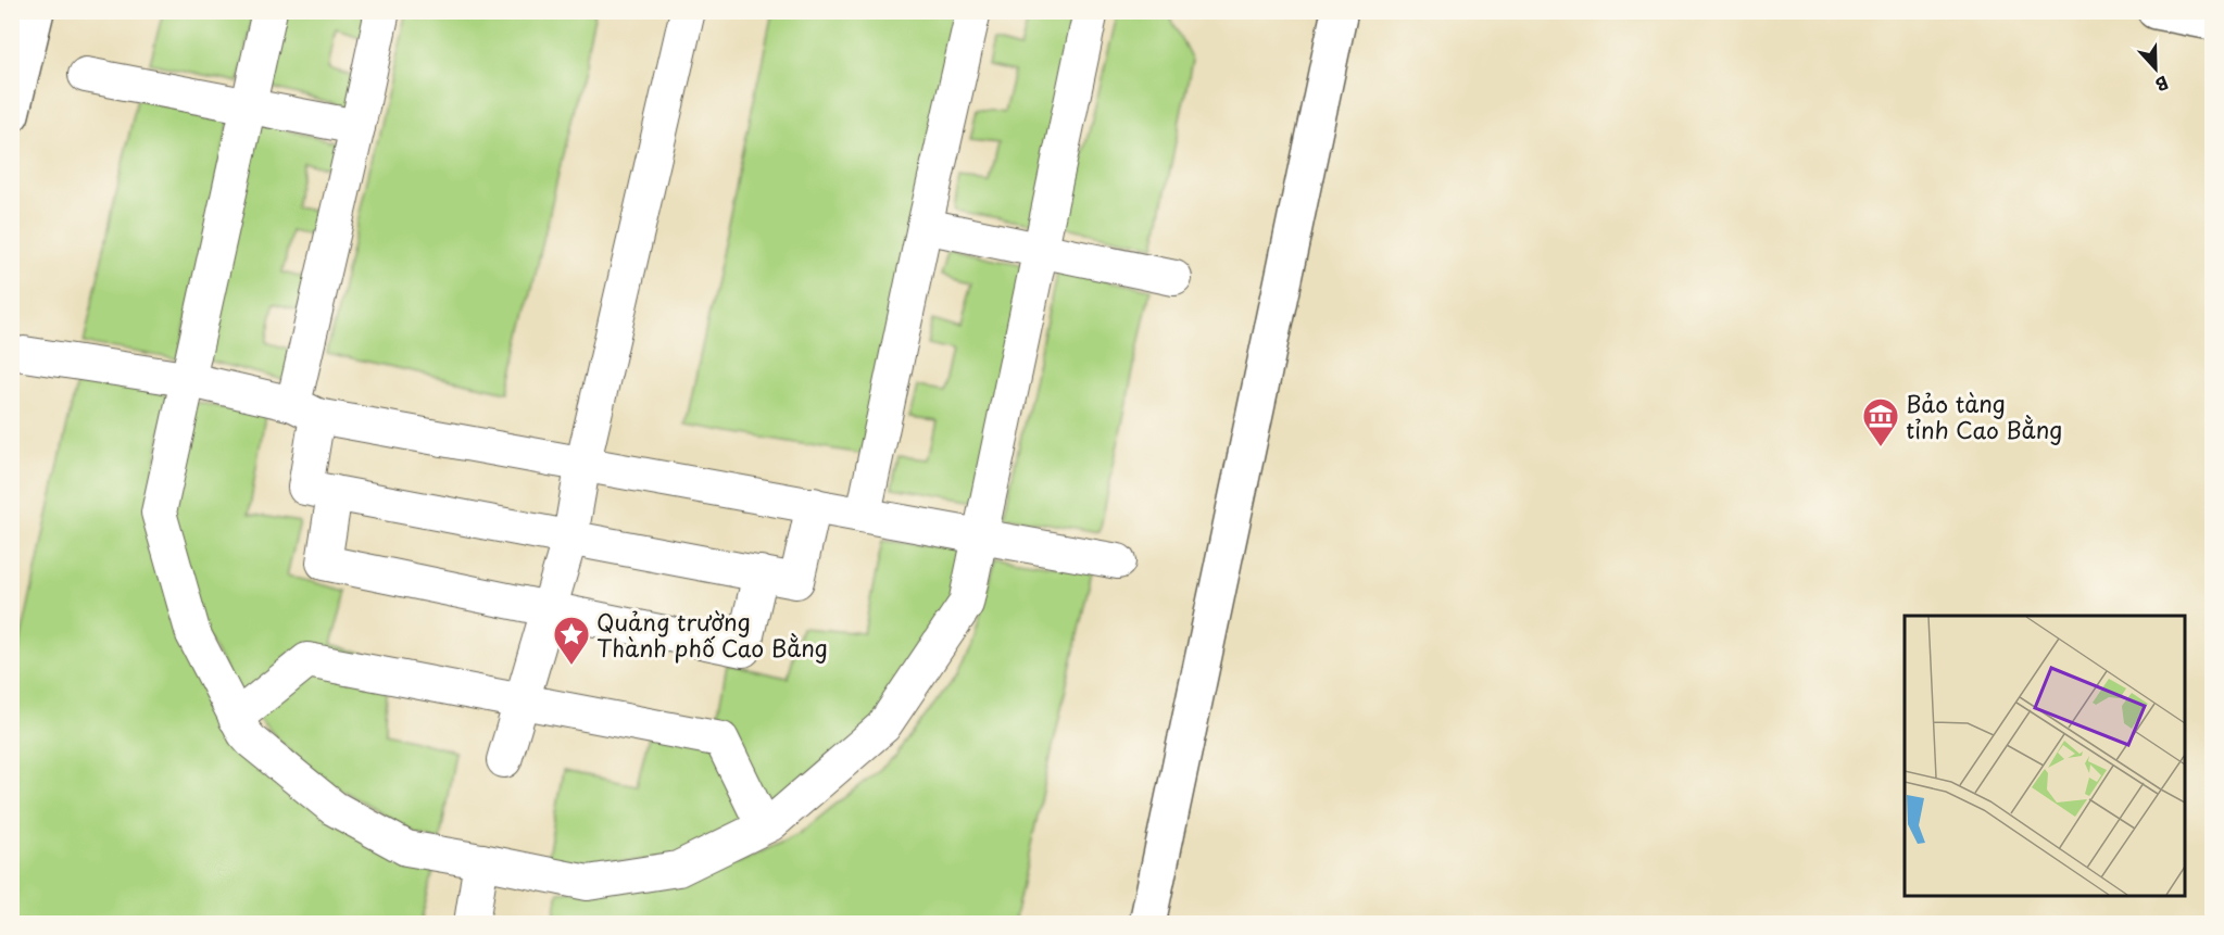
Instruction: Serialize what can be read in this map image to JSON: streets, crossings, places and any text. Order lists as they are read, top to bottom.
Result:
{
  "places": {
    "museum": ["Bảo tàng tỉnh Cao Bằng"],
    "place": ["Quảng trường Thành phố Cao Bằng"]
  },
  "north": "bottom"
}
